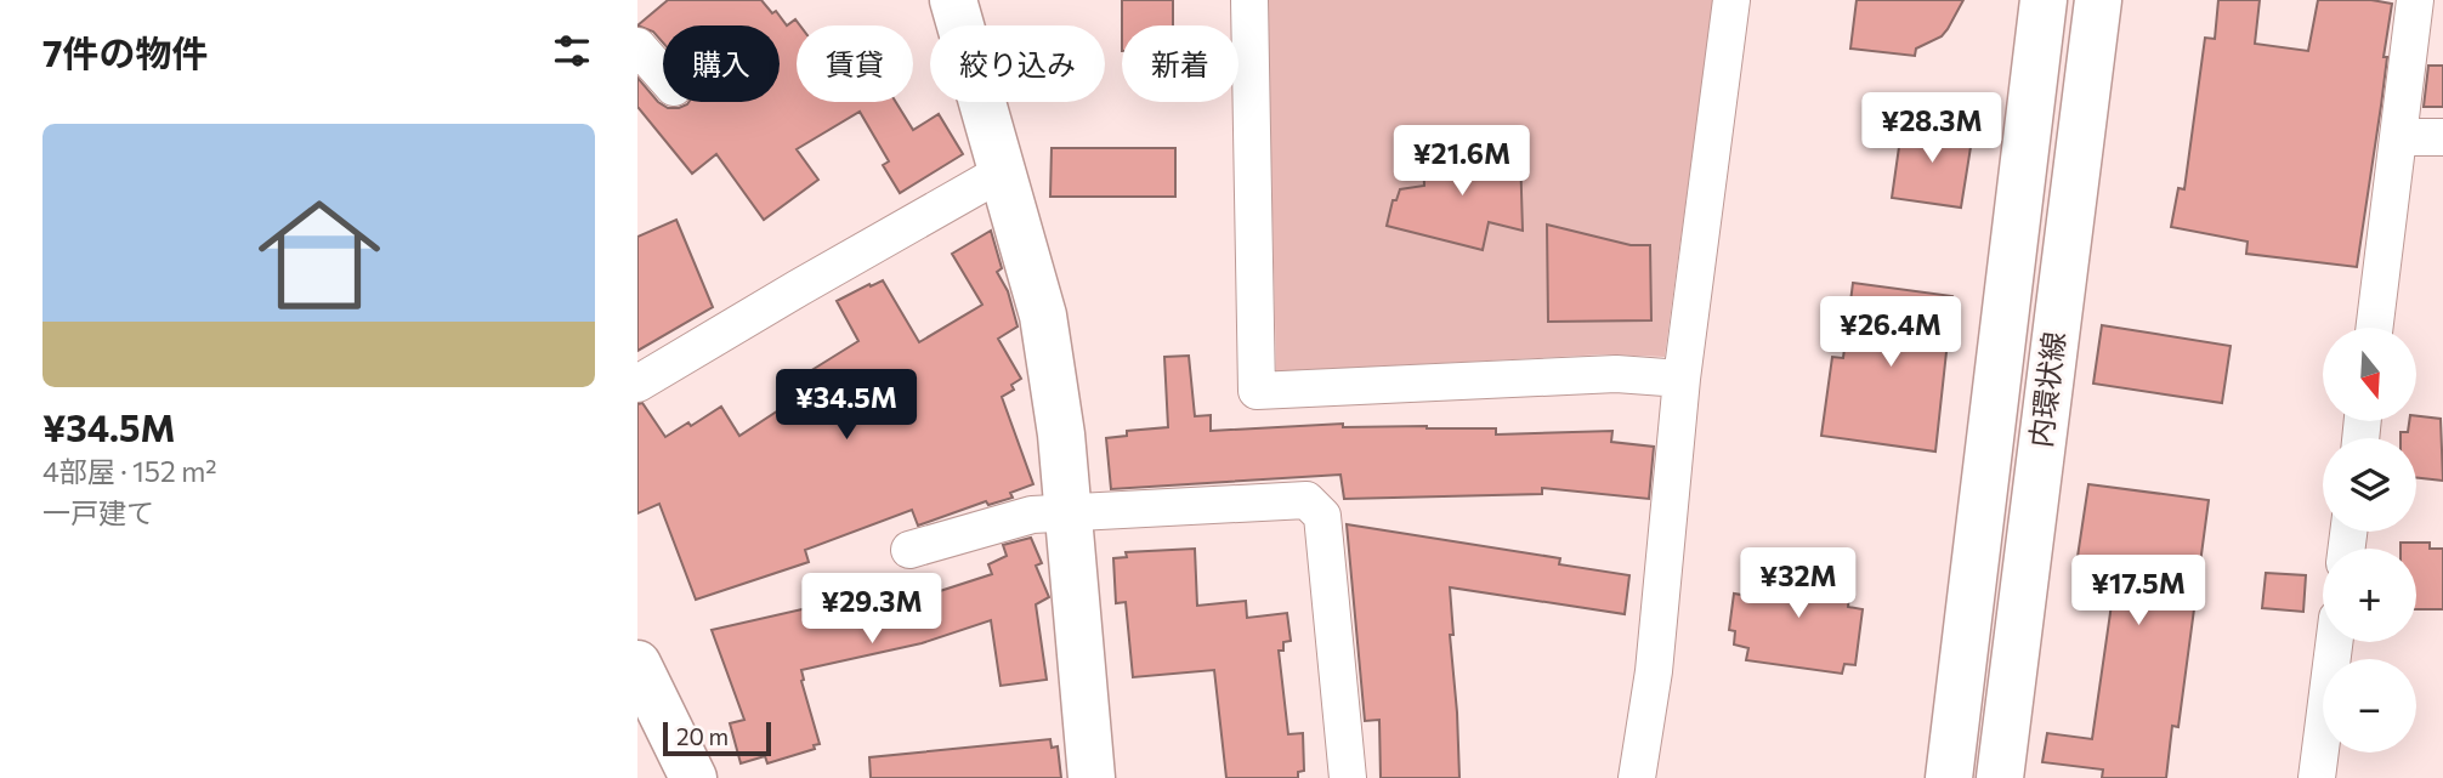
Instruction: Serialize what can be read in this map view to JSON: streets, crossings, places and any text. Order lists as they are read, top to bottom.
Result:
{
  "streets": {
    "street": ["内環状線"]
  },
  "scale_bar": "20 m",
  "north": "bottom",
  "page": {
    "heading": "7件の物件",
    "chip": [
      "購入",
      "賃貸",
      "絞り込み",
      "新着"
    ],
    "price": [
      "¥28.3M",
      "¥21.6M",
      "¥26.4M",
      "¥34.5M",
      "¥32M",
      "¥17.5M",
      "¥29.3M"
    ],
    "list": [
      {
        "name": "¥34.5M",
        "note": "4部屋 · 152 m² · 一戸建て"
      }
    ],
    "map_buttons": ["+", "−"],
    "scale": "20 m"
  }
}
